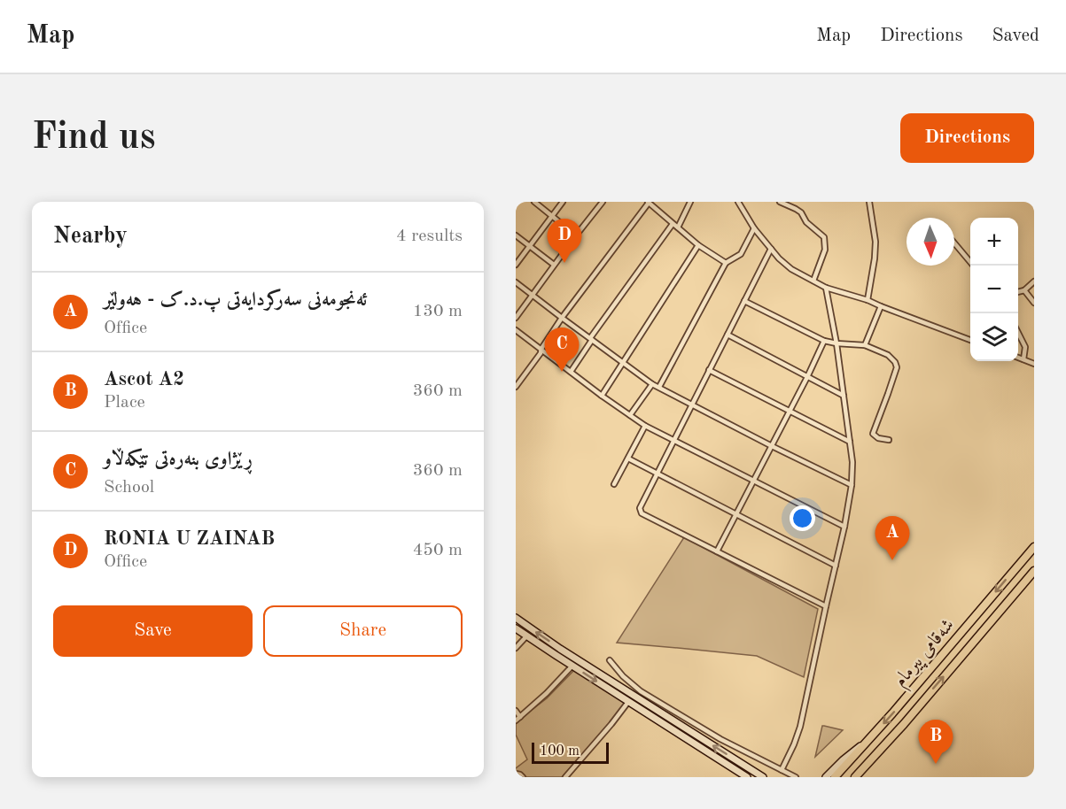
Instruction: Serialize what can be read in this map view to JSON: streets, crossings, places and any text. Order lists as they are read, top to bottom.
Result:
{
  "streets": {
    "highway": ["شەقامی پیرمام"]
  },
  "scale_bar": "100 m",
  "north": "bottom",
  "page": {
    "header": "Map",
    "nav": ["Map", "Directions", "Saved"],
    "buttons": [
      "Directions",
      ["Save", "Share"]
    ],
    "title": "Find us",
    "heading": ["Nearby", "4 results"],
    "map_buttons": ["+", "−"],
    "pins": [
      "D",
      "C",
      "A",
      "B"
    ],
    "list": [
      {
        "mark": "A",
        "name": "ئەنجومەنی سەرکردایەتی پ.د.ک - هەولێر",
        "note": "Office",
        "value": "130 m"
      },
      {
        "mark": "B",
        "name": "Ascot A2",
        "note": "Place",
        "value": "360 m"
      },
      {
        "mark": "C",
        "name": "ڕێژاوی بنەرەتی تێکەڵاو",
        "note": "School",
        "value": "360 m"
      },
      {
        "mark": "D",
        "name": "RONIA U ZAINAB",
        "note": "Office",
        "value": "450 m"
      }
    ],
    "scale": "100 m"
  }
}
